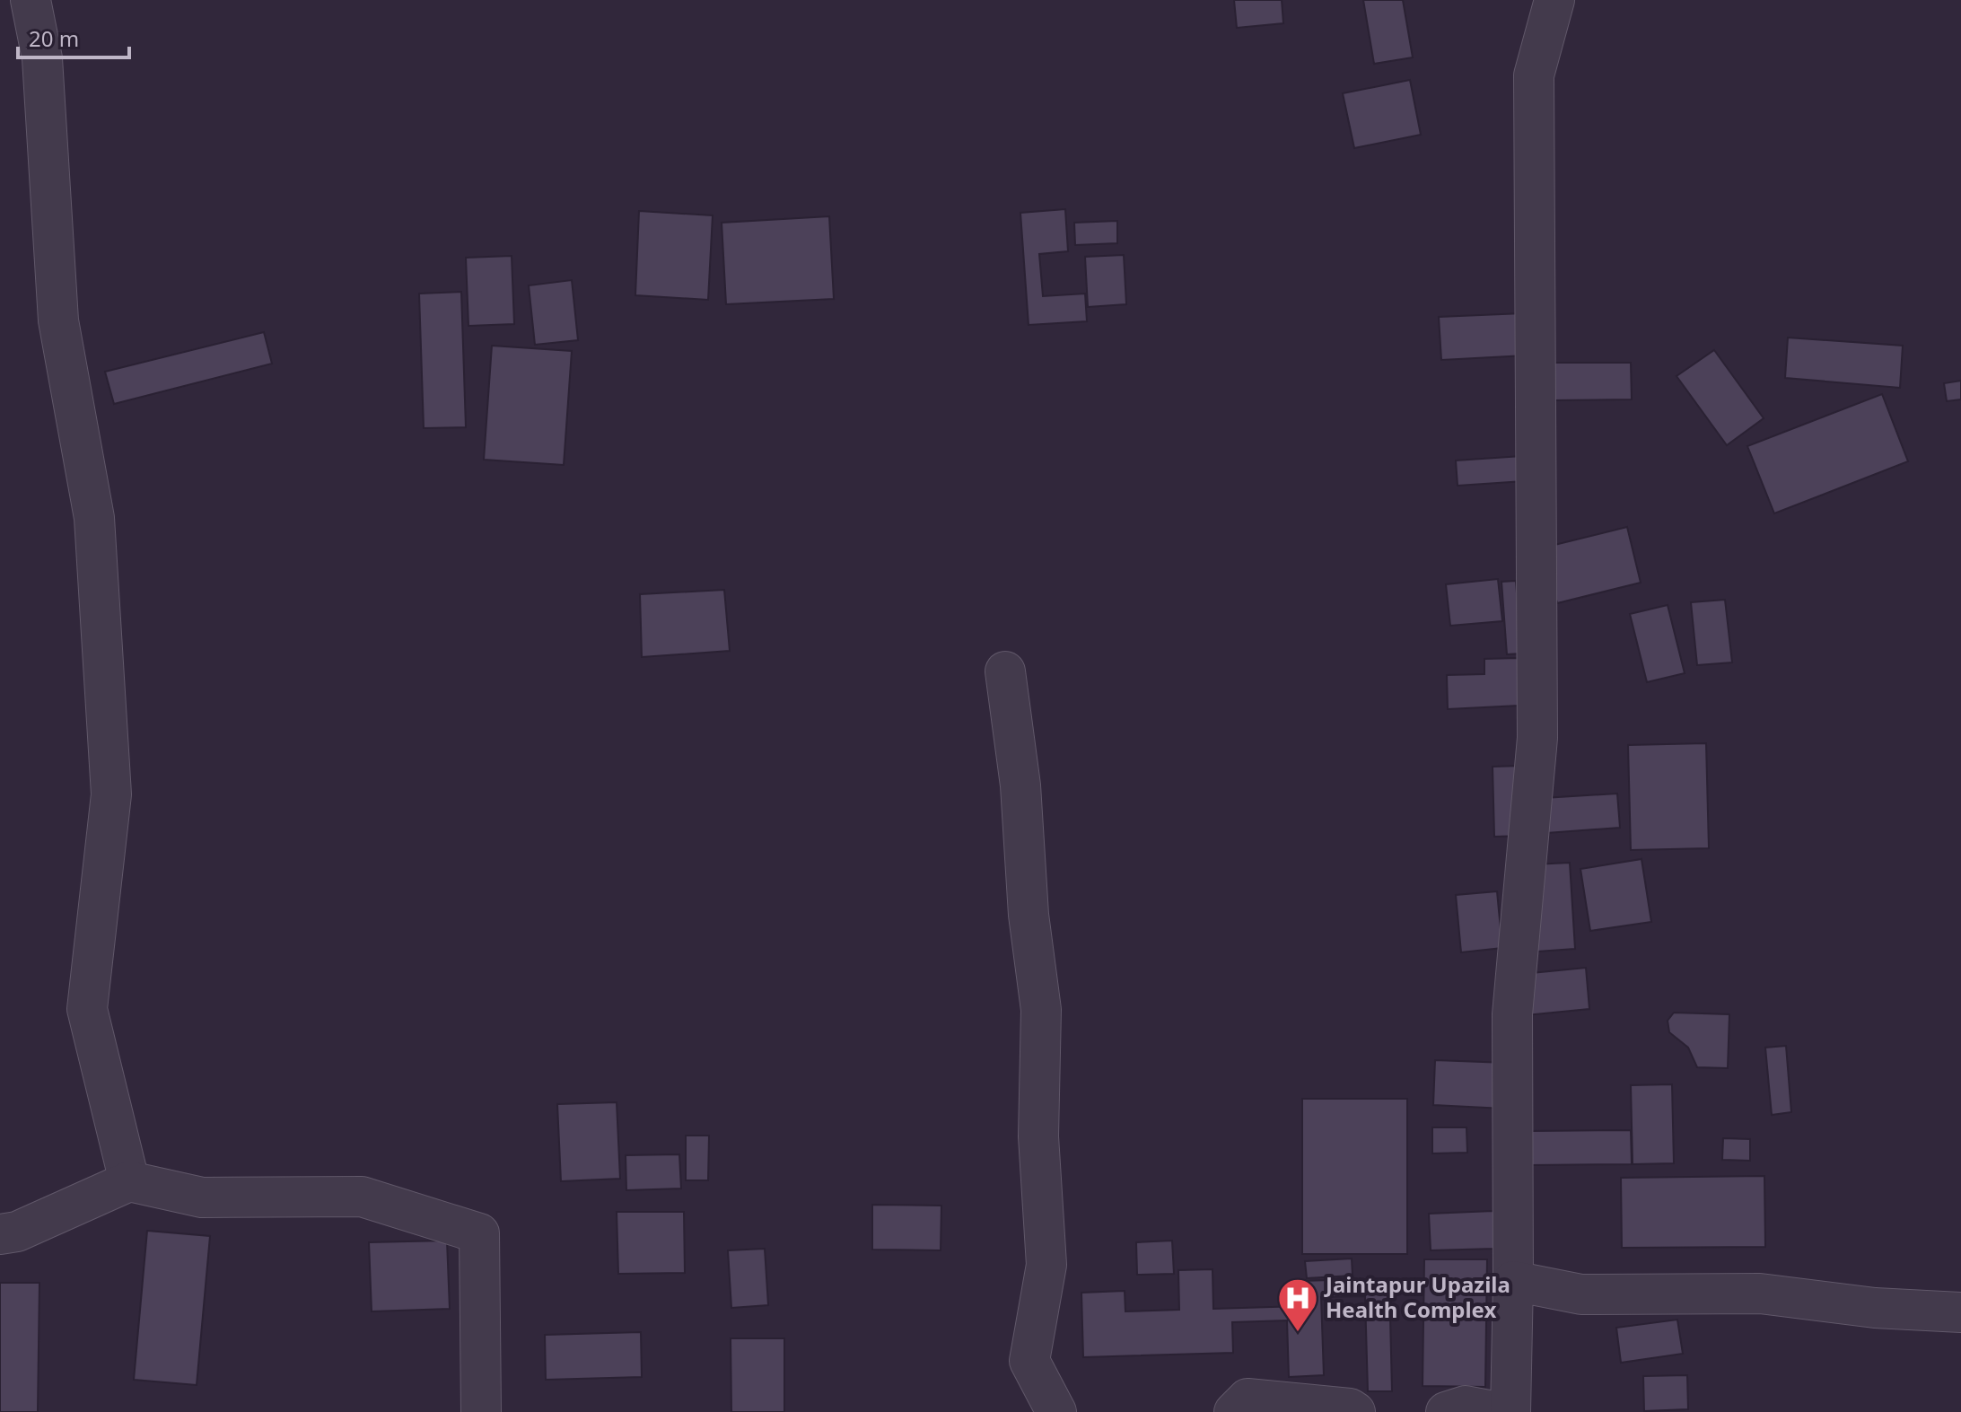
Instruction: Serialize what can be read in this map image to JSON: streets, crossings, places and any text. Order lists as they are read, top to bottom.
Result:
{
  "places": {
    "hospital": ["Jaintapur Upazila Health Complex"]
  },
  "scale_bar": "20 m"
}
